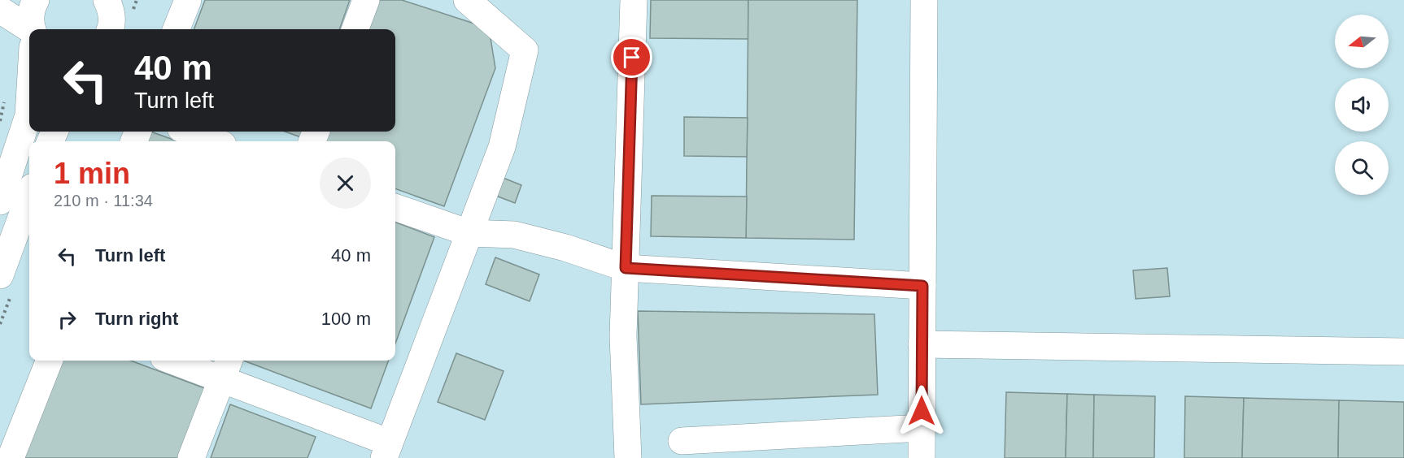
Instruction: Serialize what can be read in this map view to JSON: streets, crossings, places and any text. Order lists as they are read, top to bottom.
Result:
{
  "north": "left",
  "page": {
    "turn": ["40 m", "Turn left"],
    "heading": ["1 min", "210 m · 11:34"],
    "list": [
      {
        "name": "Turn left",
        "value": "40 m"
      },
      {
        "name": "Turn right",
        "value": "100 m"
      }
    ]
  }
}
